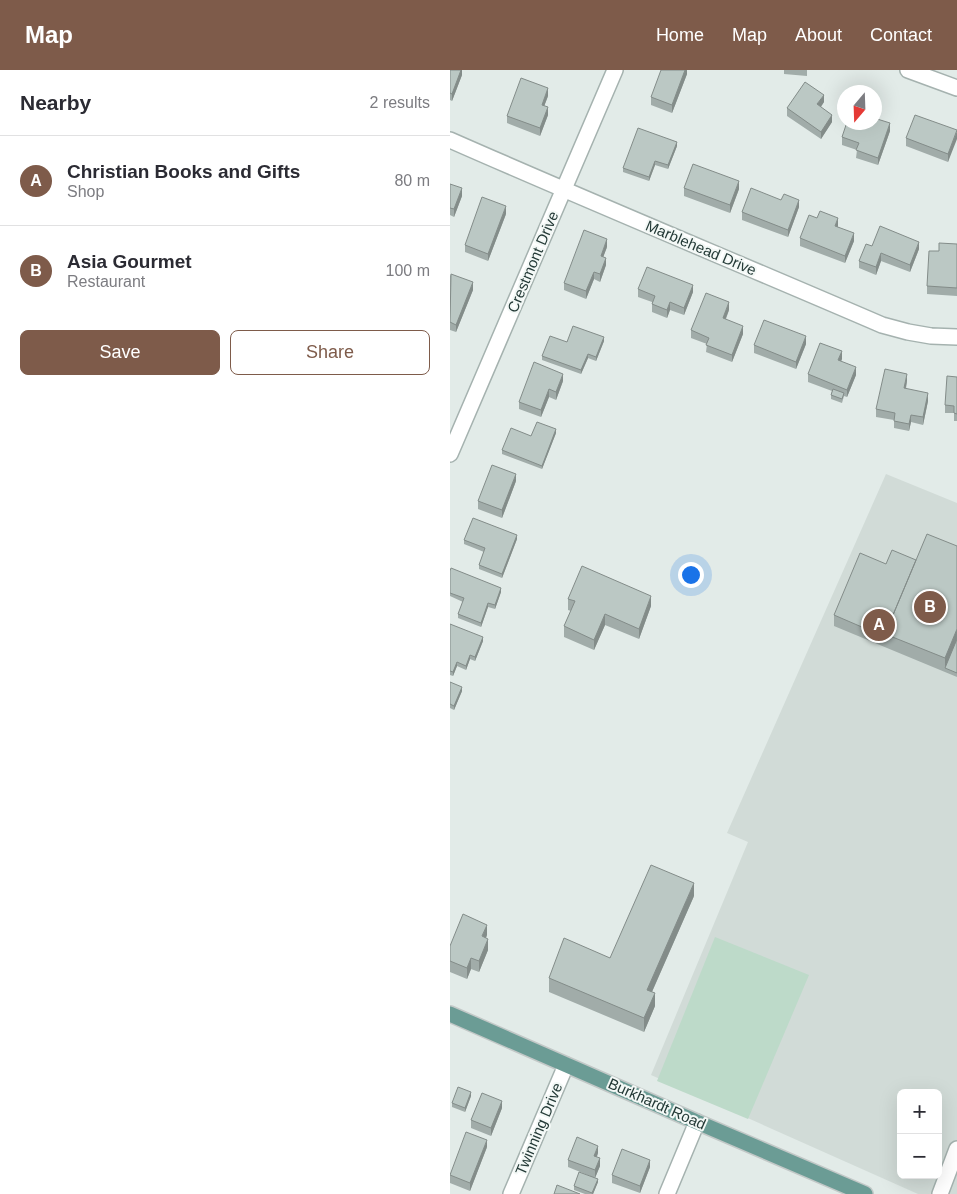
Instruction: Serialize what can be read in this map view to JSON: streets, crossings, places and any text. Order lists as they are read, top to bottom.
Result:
{
  "streets": {
    "main road": ["Burkhardt Road"],
    "street": ["Marblehead Drive", "Crestmont Drive", "Twinning Drive"]
  },
  "crossings": [
    ["Marblehead Drive", "Crestmont Drive"],
    ["Burkhardt Road", "Twinning Drive"]
  ],
  "north": "bottom",
  "page": {
    "header": "Map",
    "nav": [
      "Home",
      "Map",
      "About",
      "Contact"
    ],
    "heading": ["Nearby", "2 results"],
    "list": [
      {
        "mark": "A",
        "name": "Christian Books and Gifts",
        "note": "Shop",
        "value": "80 m"
      },
      {
        "mark": "B",
        "name": "Asia Gourmet",
        "note": "Restaurant",
        "value": "100 m"
      }
    ],
    "buttons": ["Save", "Share"],
    "pins": ["B", "A"],
    "map_buttons": ["+", "−"]
  }
}
